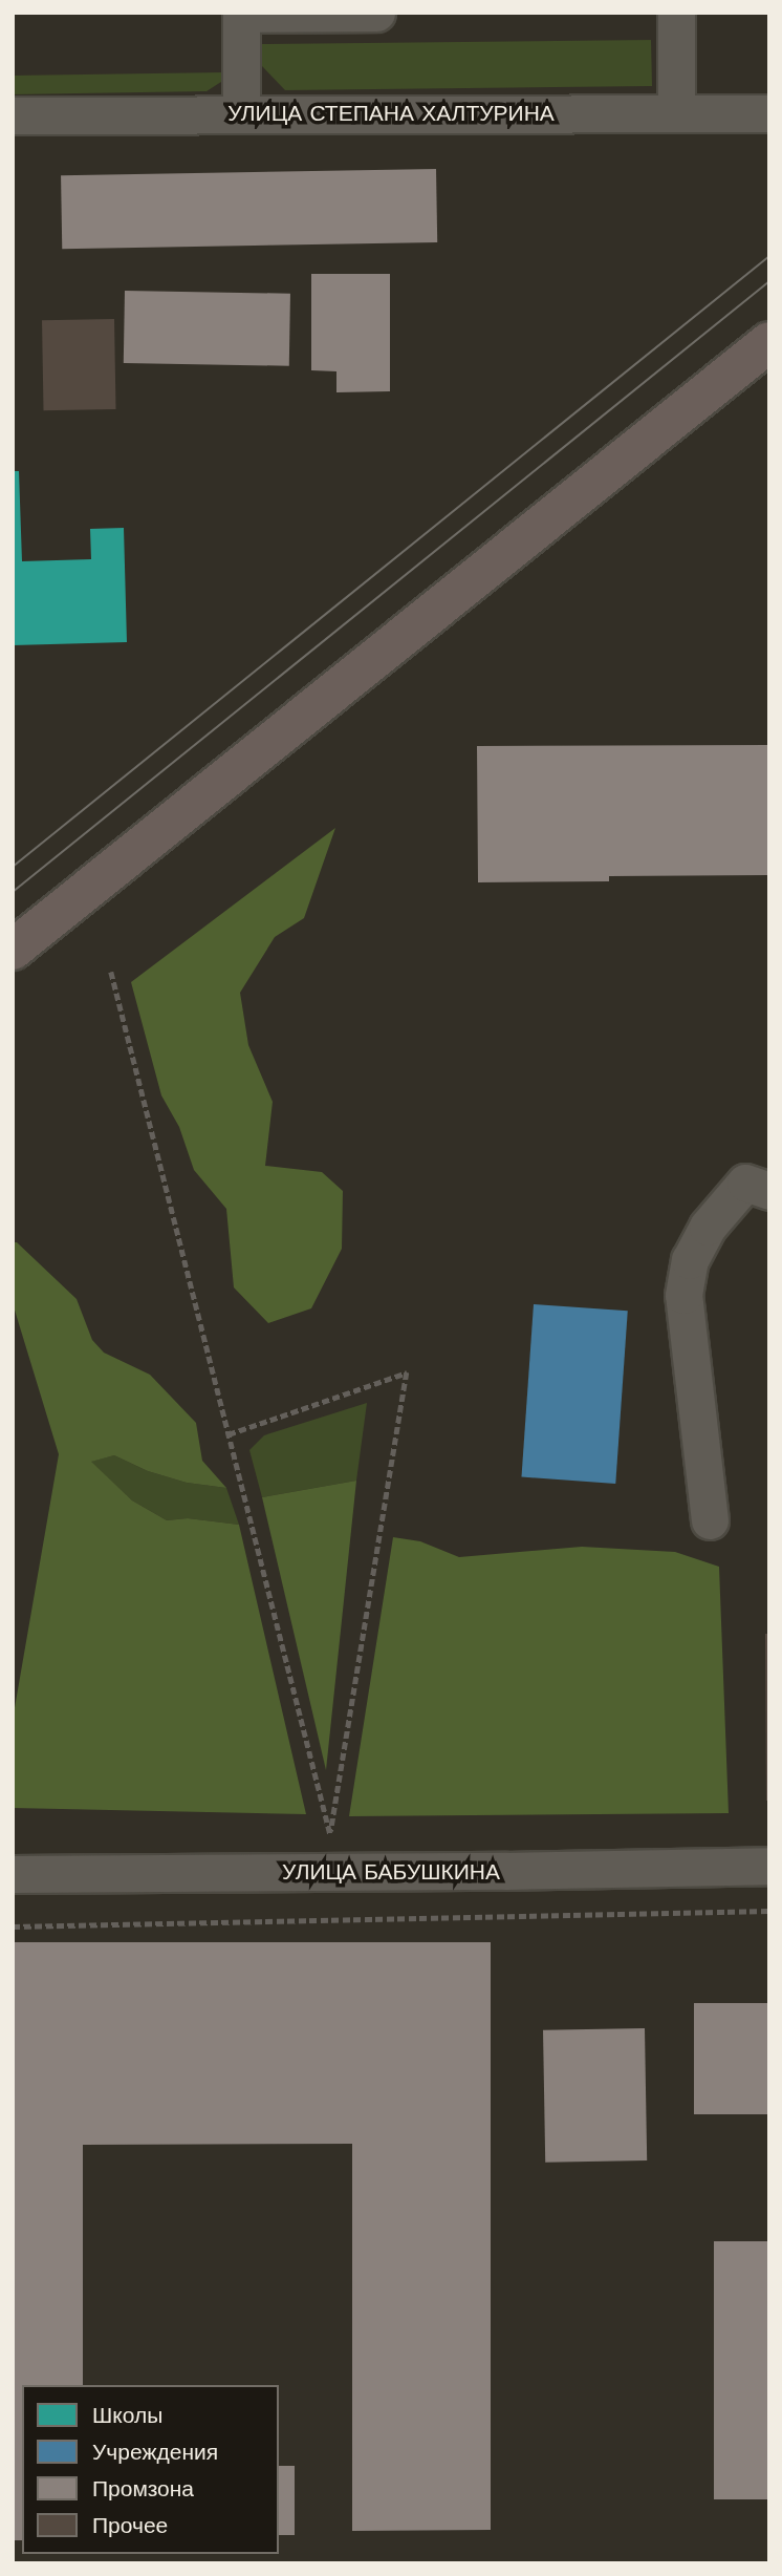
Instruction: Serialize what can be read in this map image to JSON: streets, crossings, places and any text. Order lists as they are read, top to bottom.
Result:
{
  "streets": {
    "street": ["УЛИЦА СТЕПАНА ХАЛТУРИНА", "УЛИЦА БАБУШКИНА"]
  },
  "legend": [
    "Школы",
    "Учреждения",
    "Промзона",
    "Прочее"
  ]
}
